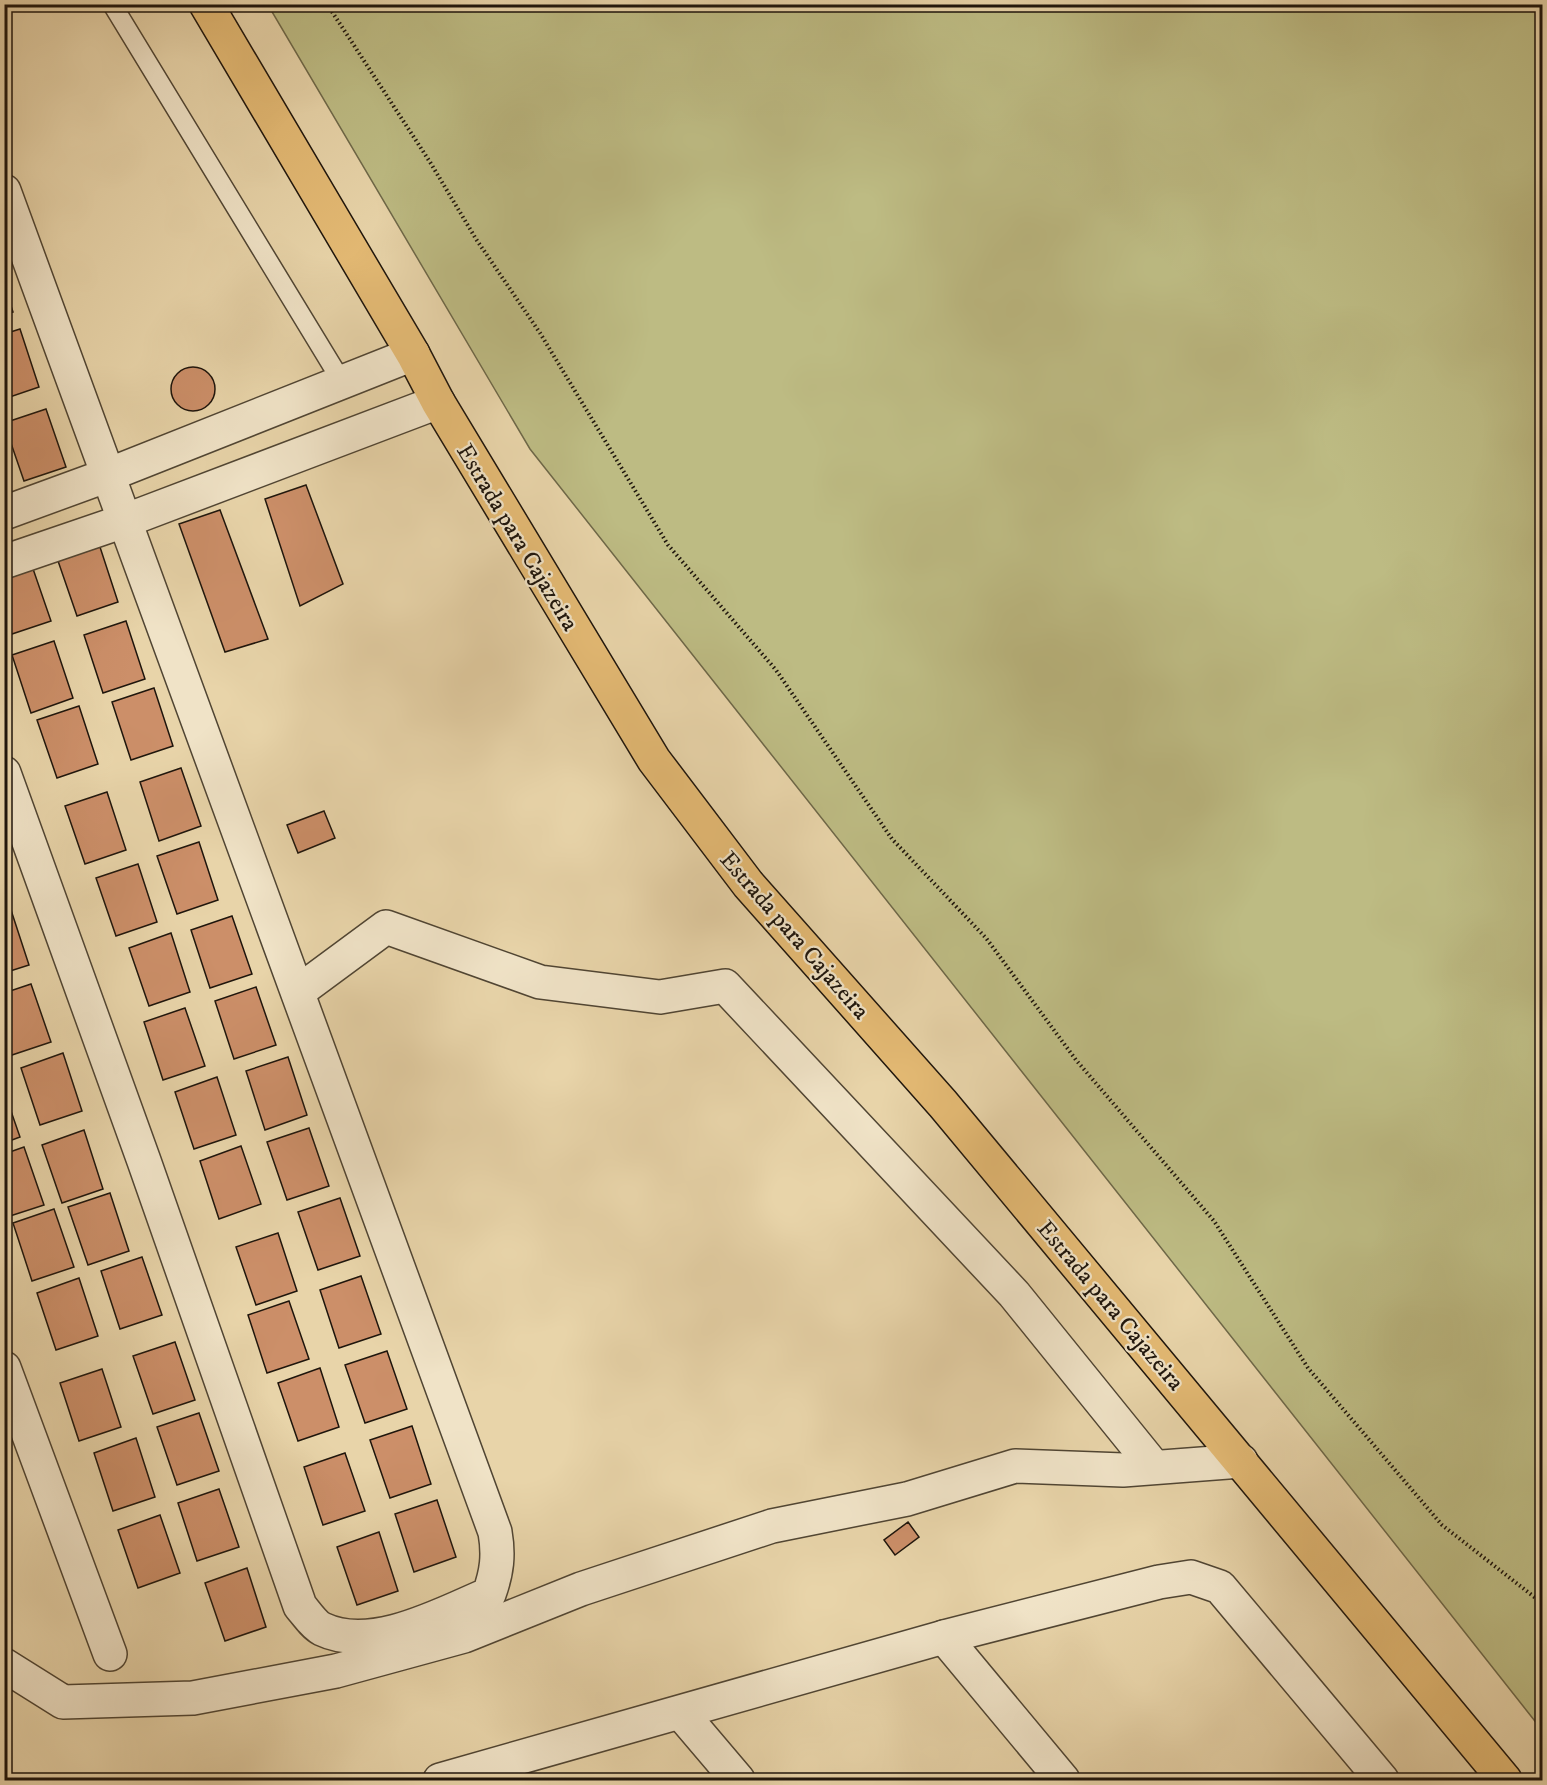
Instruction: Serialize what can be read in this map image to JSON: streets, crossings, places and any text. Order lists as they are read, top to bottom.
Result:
{
  "streets": {
    "main road": ["Estrada para Cajazeira"]
  }
}
